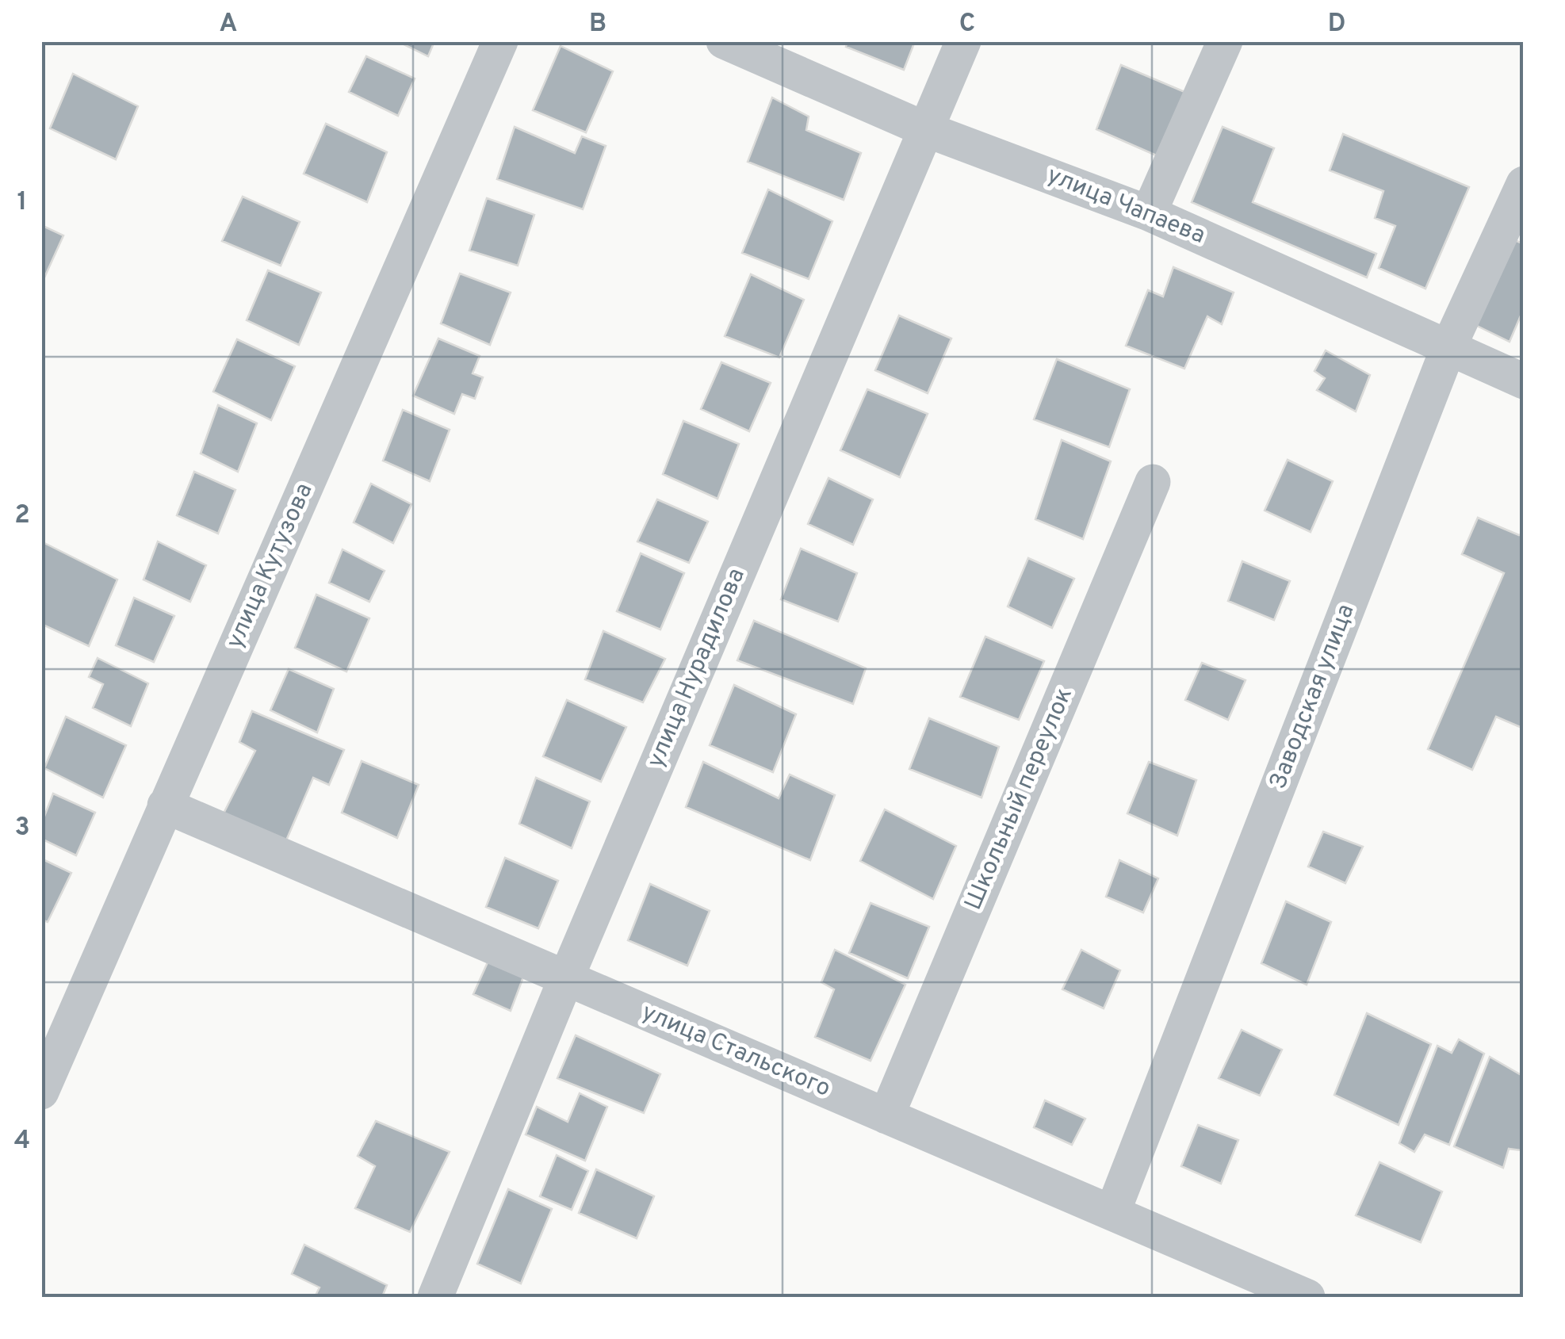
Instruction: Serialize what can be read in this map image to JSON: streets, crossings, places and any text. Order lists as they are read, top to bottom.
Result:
{
  "streets": {
    "street": [
      "улица Чапаева",
      "улица Кутузова",
      "улица Нурадилова",
      "Заводская улица",
      "Школьный переулок",
      "улица Стальского"
    ]
  },
  "crossings": [
    ["улица Чапаева", "улица Нурадилова"],
    ["улица Чапаева", "Заводская улица"],
    ["улица Кутузова", "улица Стальского"],
    ["улица Нурадилова", "улица Стальского"],
    ["Заводская улица", "улица Стальского"],
    ["Школьный переулок", "улица Стальского"]
  ],
  "grid": {
    "columns": [
      "A",
      "B",
      "C",
      "D"
    ],
    "rows": [
      "1",
      "2",
      "3",
      "4"
    ]
  }
}
